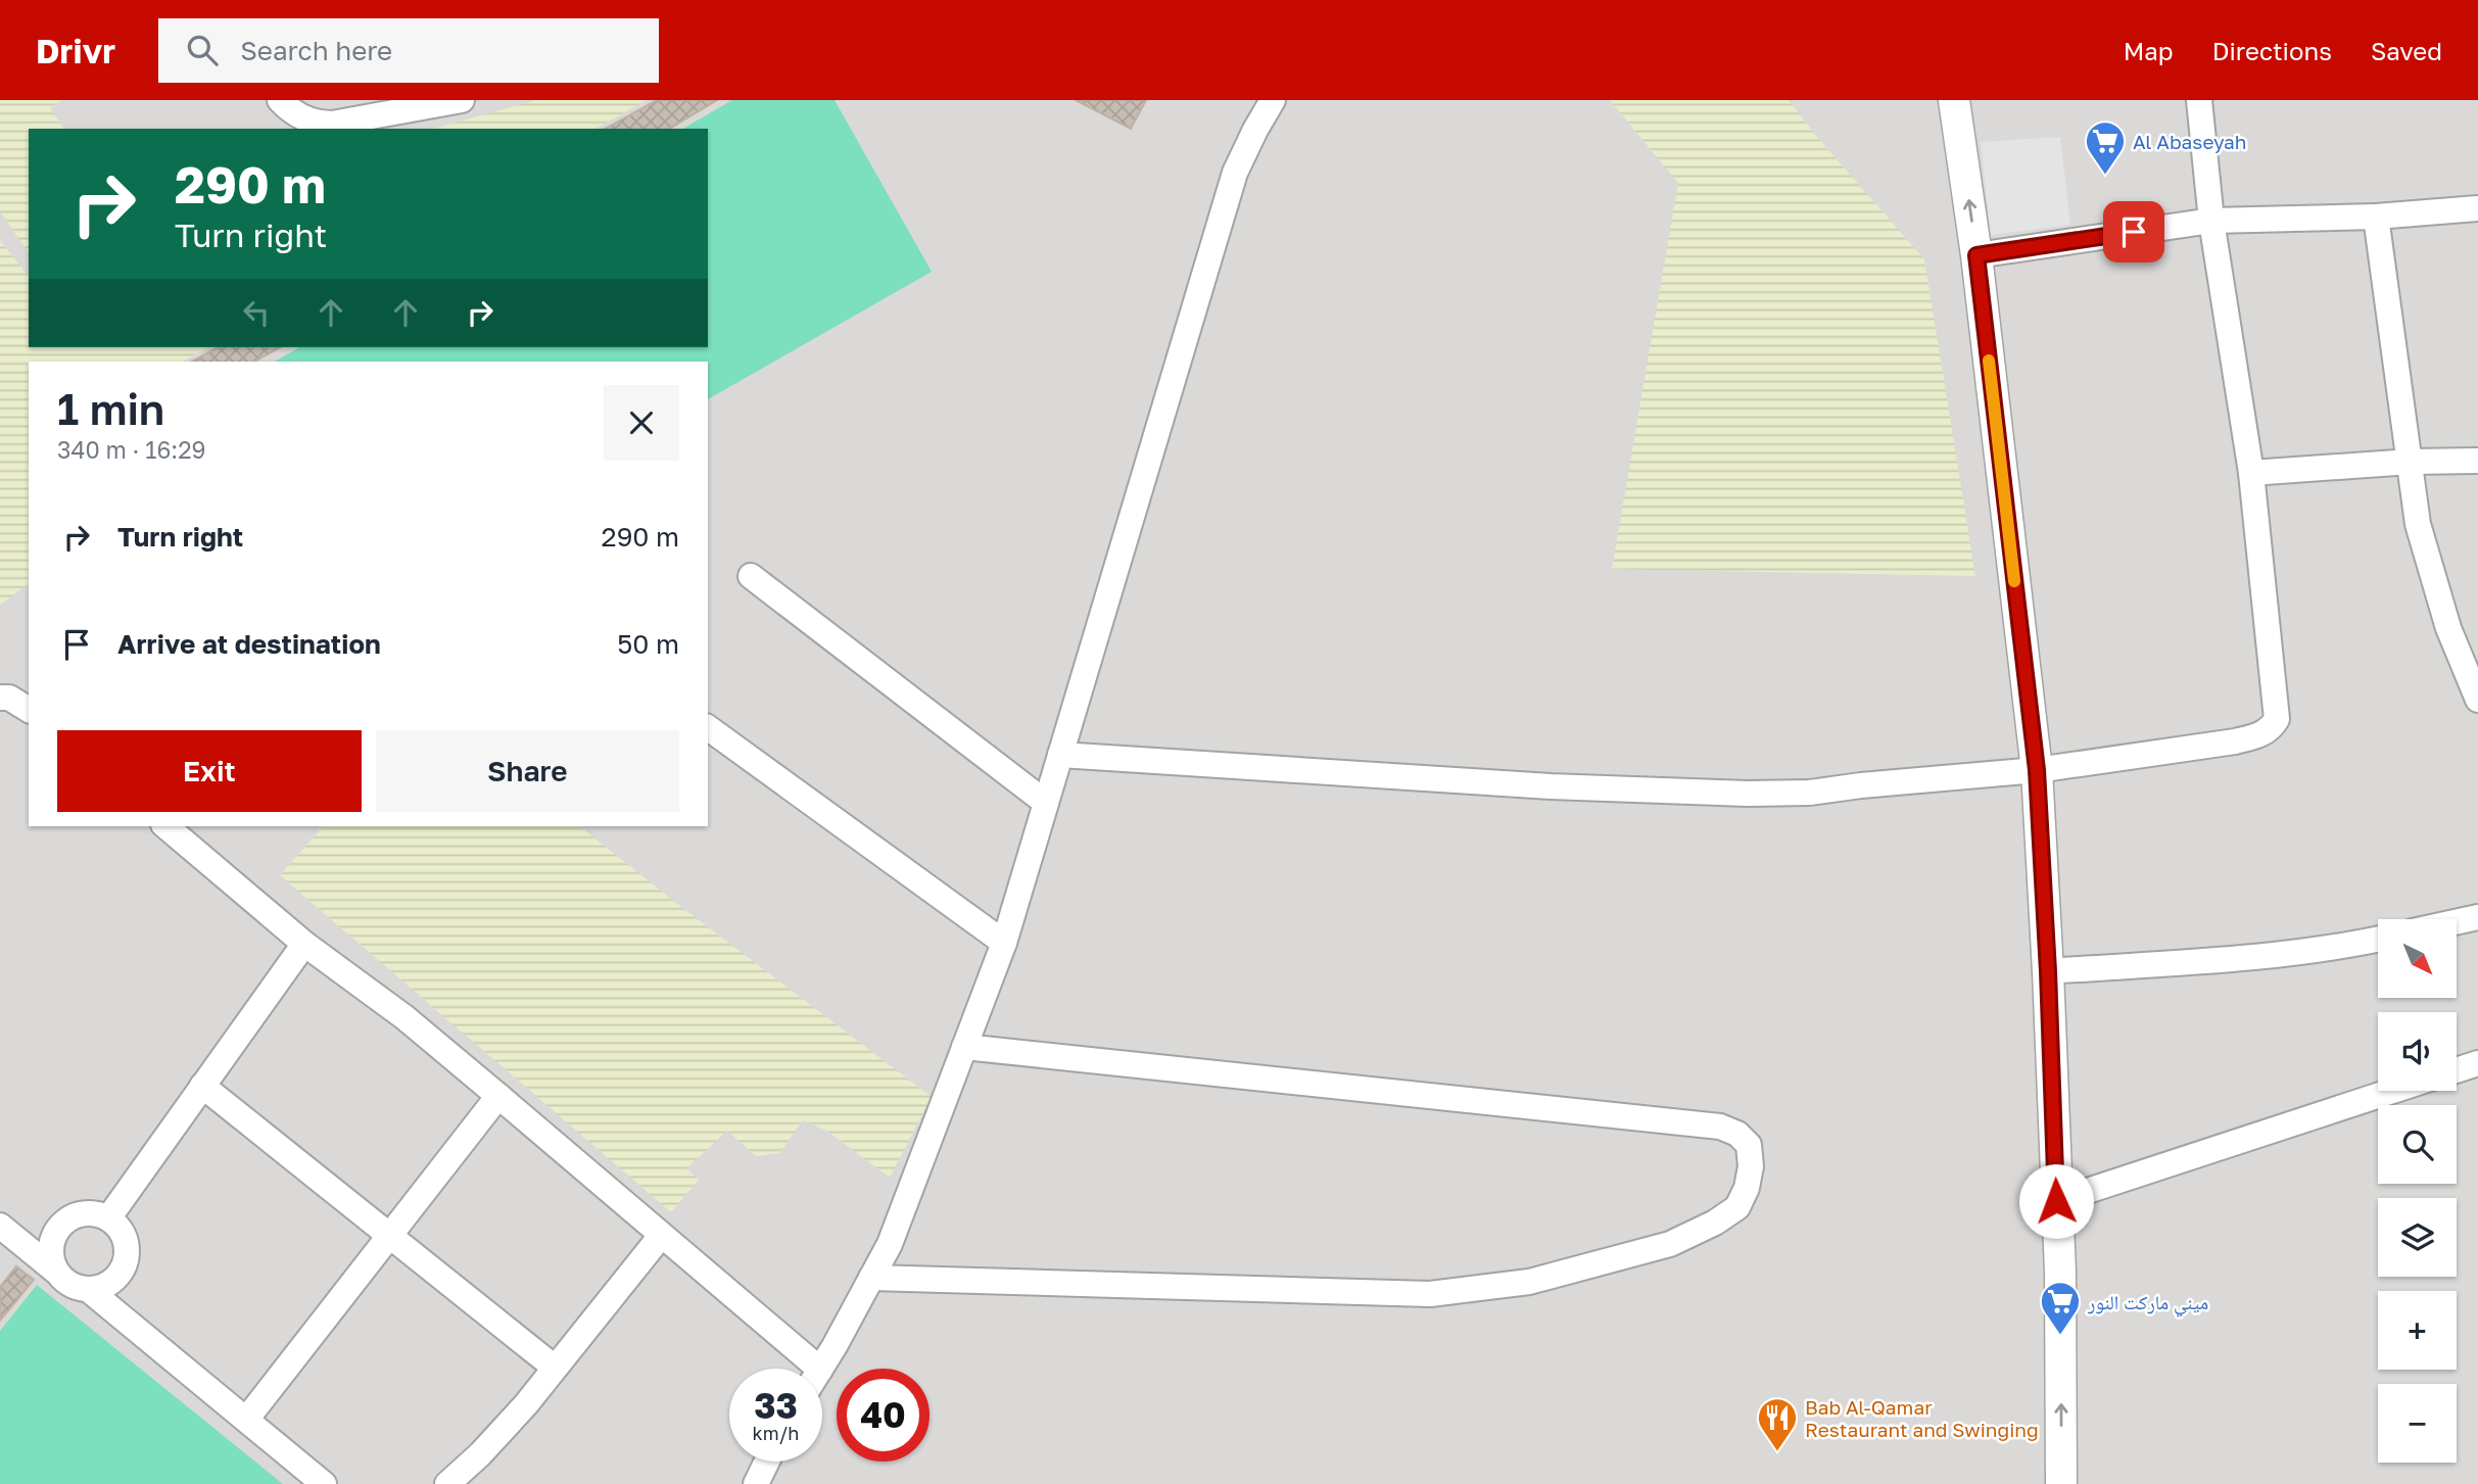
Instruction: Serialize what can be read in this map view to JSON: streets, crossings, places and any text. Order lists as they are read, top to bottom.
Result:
{
  "places": {
    "supermarket": ["Al Abaseyah", "ميني ماركت النور"],
    "restaurant": ["Bab Al-Qamar Restaurant and Swinging"]
  },
  "north": "bottom right",
  "page": {
    "header": "Drivr",
    "search": "Search here",
    "nav": ["Map", "Directions", "Saved"],
    "turn": ["290 m", "Turn right"],
    "heading": ["1 min", "340 m · 16:29"],
    "list": [
      {
        "name": "Turn right",
        "value": "290 m"
      },
      {
        "name": "Arrive at destination",
        "value": "50 m"
      }
    ],
    "buttons": ["Exit", "Share"],
    "map_buttons": ["+", "−"],
    "speed": "33 km/h",
    "limit": "40"
  }
}
